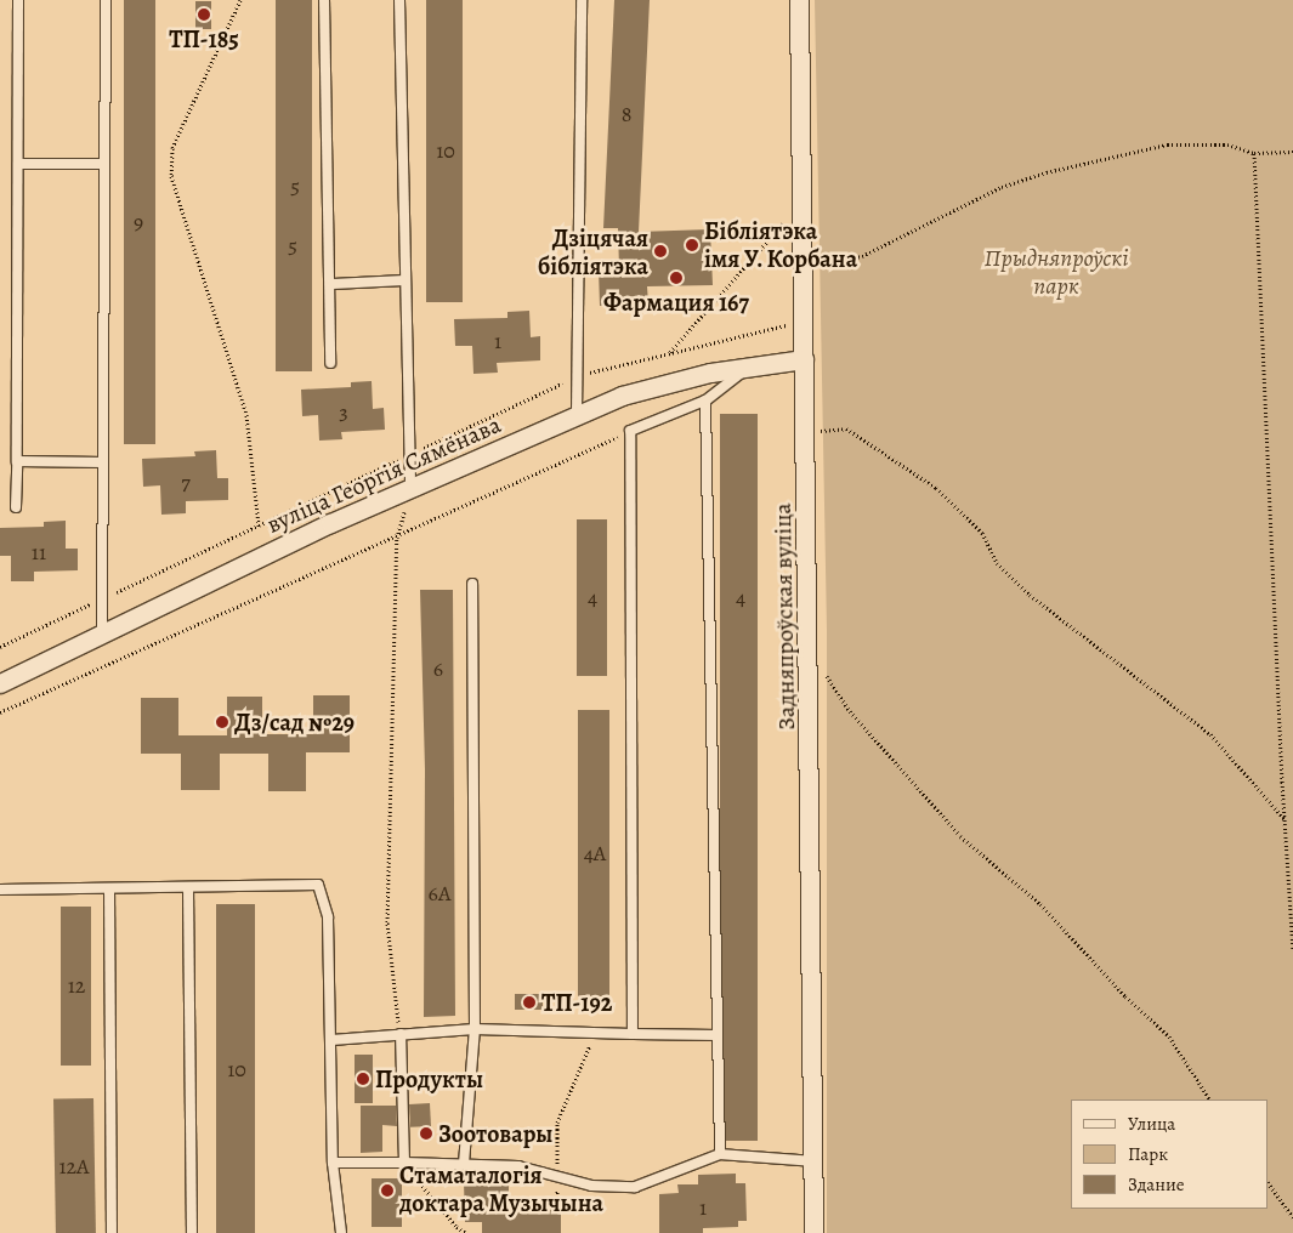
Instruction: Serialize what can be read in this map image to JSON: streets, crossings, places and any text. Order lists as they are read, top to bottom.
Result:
{
  "streets": {
    "street": ["вуліца Георгія Сямёнава", "Задняпроўская вуліца"]
  },
  "crossings": [
    ["вуліца Георгія Сямёнава", "Задняпроўская вуліца"]
  ],
  "parks": ["Прыдняпроўскі парк"],
  "places": [
    "ТП-185",
    "Бібліятэка імя У. Корбана",
    "Дзіцячая бібліятэка",
    "Фармация 167",
    "Дз/сад №29",
    "ТП-192",
    "Продукты",
    "Зоотовары",
    "Стаматалогія доктара Музычына"
  ],
  "house_numbers": [
    "8",
    "10",
    "5",
    "9",
    "5",
    "1",
    "3",
    "7",
    "11",
    "4",
    "4",
    "6",
    "4А",
    "6А",
    "12",
    "10",
    "12А",
    "1"
  ],
  "legend": ["Улица", "Парк", "Здание"]
}
